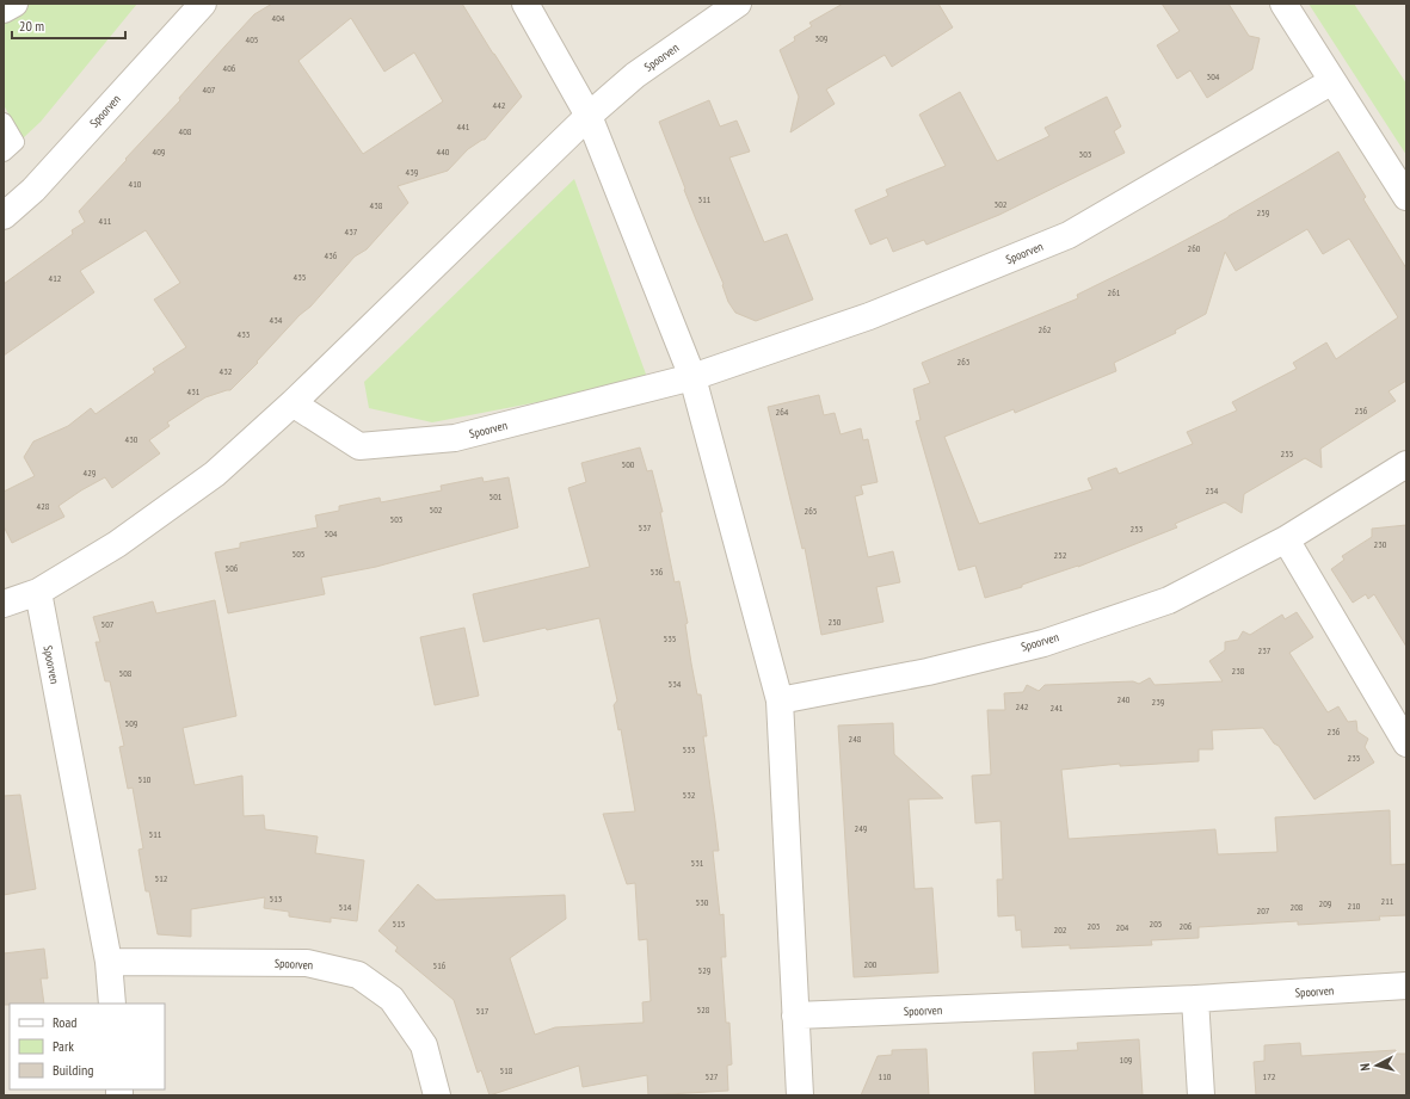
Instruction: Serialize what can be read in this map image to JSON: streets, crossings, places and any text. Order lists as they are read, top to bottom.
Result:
{
  "streets": {
    "street": ["Spoorven"]
  },
  "house_numbers": [
    "404",
    "309",
    "405",
    "406",
    "304",
    "407",
    "442",
    "441",
    "408",
    "409",
    "440",
    "303",
    "439",
    "410",
    "311",
    "302",
    "438",
    "259",
    "411",
    "437",
    "260",
    "436",
    "435",
    "412",
    "261",
    "434",
    "262",
    "433",
    "263",
    "432",
    "431",
    "256",
    "264",
    "430",
    "255",
    "500",
    "429",
    "254",
    "501",
    "428",
    "502",
    "265",
    "503",
    "537",
    "253",
    "504",
    "230",
    "505",
    "252",
    "506",
    "536",
    "250",
    "507",
    "535",
    "237",
    "238",
    "508",
    "534",
    "240",
    "239",
    "242",
    "241",
    "509",
    "236",
    "248",
    "533",
    "235",
    "510",
    "532",
    "249",
    "511",
    "531",
    "512",
    "513",
    "211",
    "530",
    "209",
    "210",
    "514",
    "208",
    "207",
    "515",
    "205",
    "203",
    "206",
    "204",
    "202",
    "200",
    "516",
    "529",
    "528",
    "517",
    "109",
    "518",
    "527",
    "110",
    "172"
  ],
  "legend": ["Road", "Park", "Building"],
  "scale_bar": "20 m",
  "north": "left"
}
